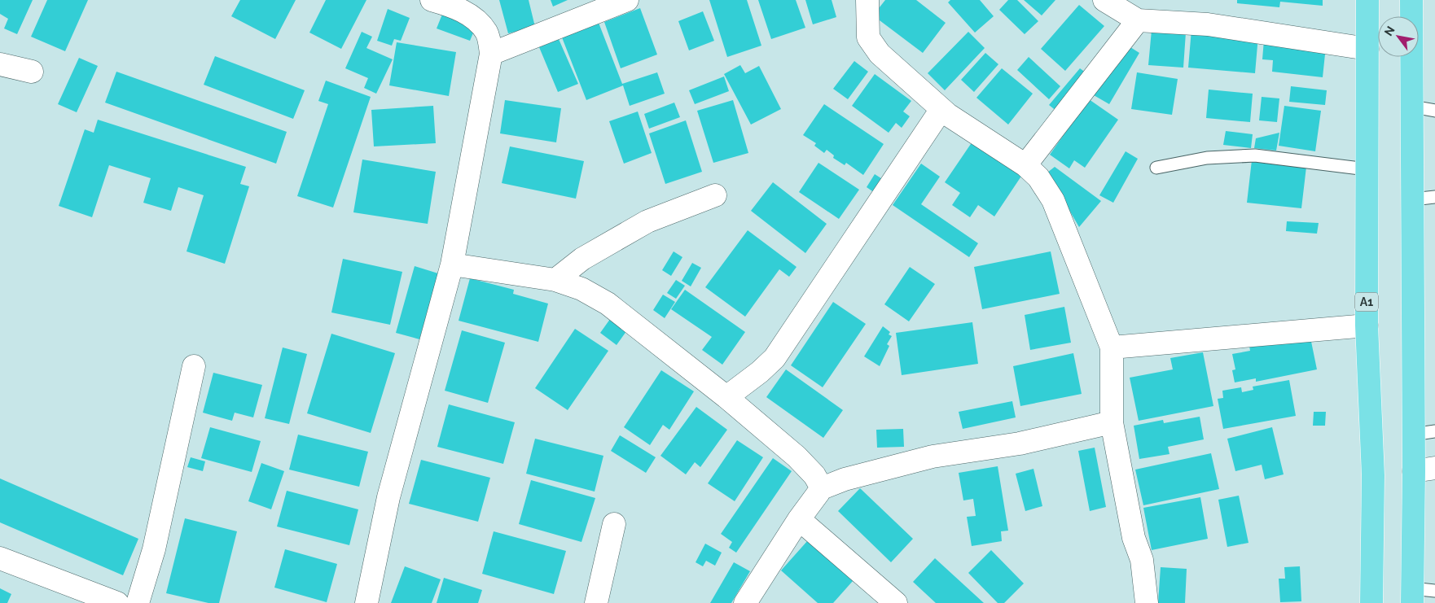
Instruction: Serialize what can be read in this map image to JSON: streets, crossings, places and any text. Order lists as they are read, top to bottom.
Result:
{
  "streets": {
    "highway": ["A1"]
  },
  "north": "top left"
}
